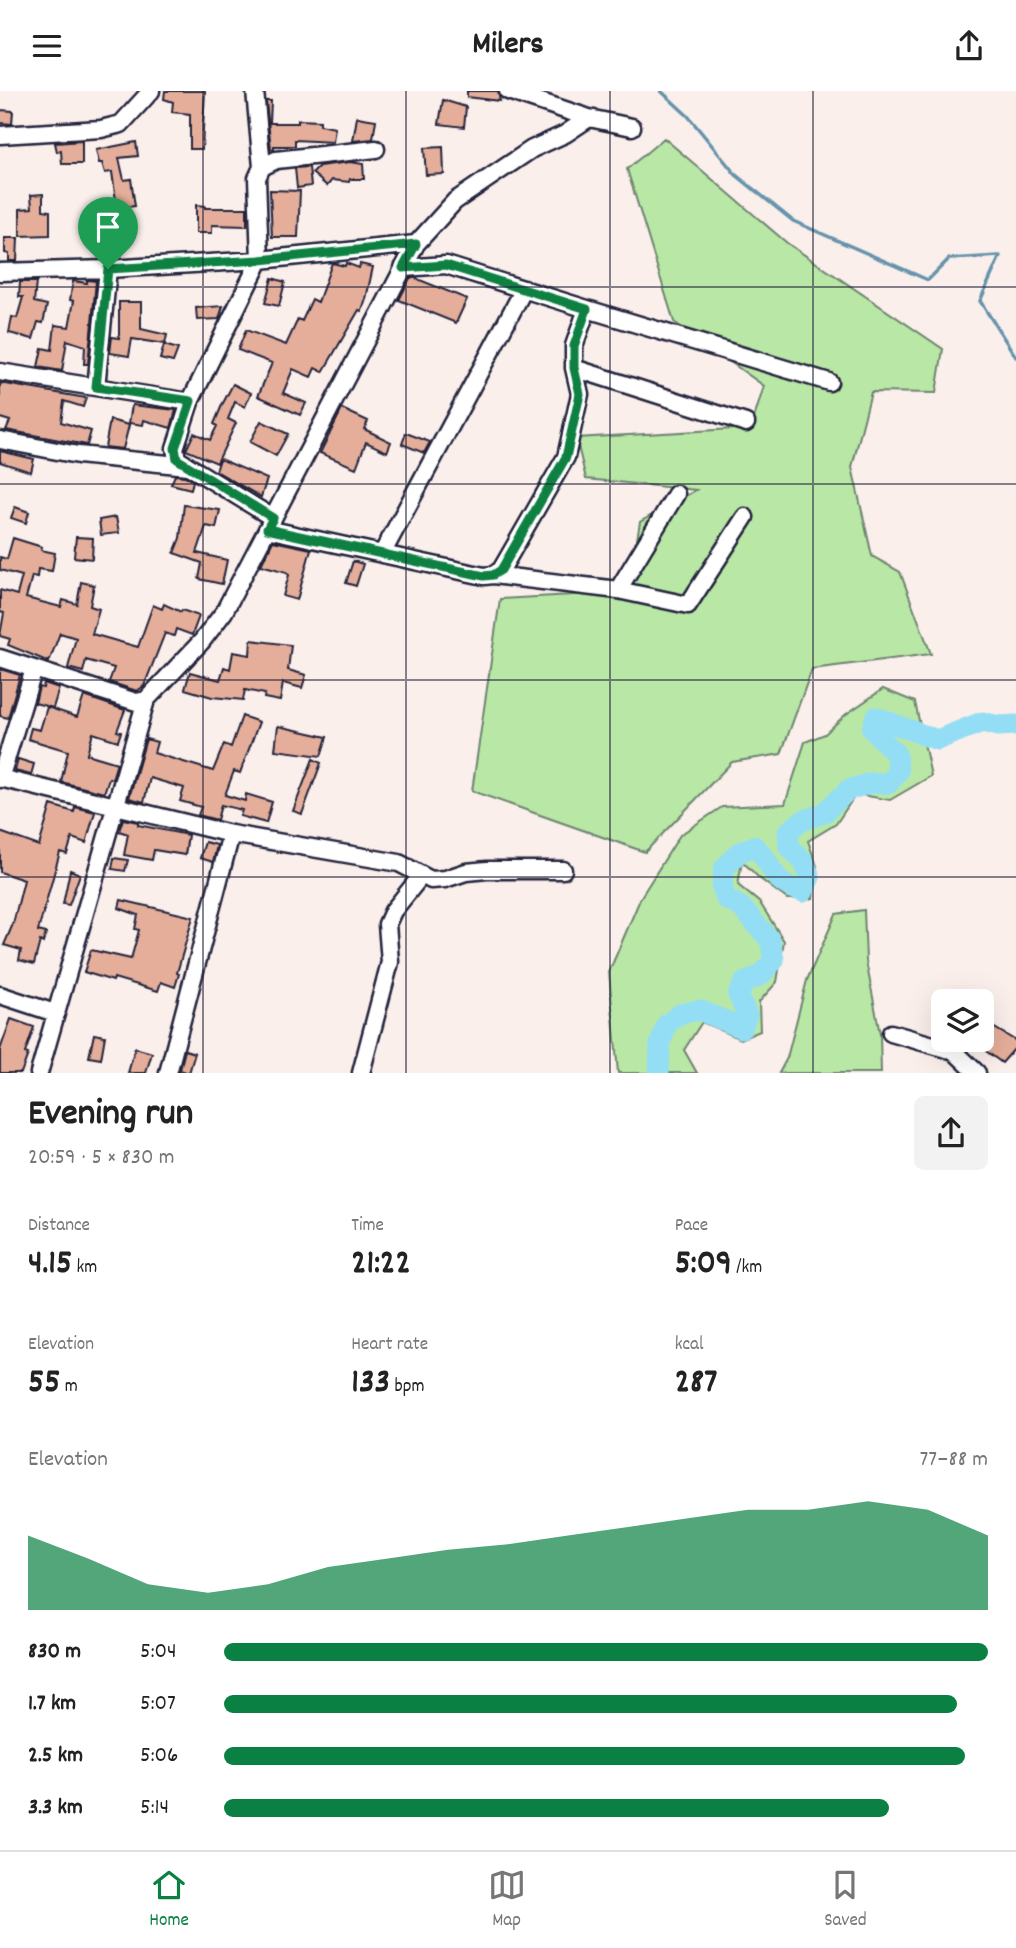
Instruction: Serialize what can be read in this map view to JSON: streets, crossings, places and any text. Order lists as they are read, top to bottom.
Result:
{
  "page": {
    "header": "Milers",
    "heading": ["Evening run", "20:59 · 5 × 830 m"],
    "stats": [
      ["Distance", "4.15 km"],
      ["Time", "21:22"],
      ["Pace", "5:09 /km"],
      ["Elevation", "55 m"],
      ["Heart rate", "133 bpm"],
      ["kcal", "287"]
    ],
    "chart": ["Elevation", "77–88 m"],
    "list": [
      {
        "name": "830 m",
        "note": "5:04"
      },
      {
        "name": "1.7 km",
        "note": "5:07"
      },
      {
        "name": "2.5 km",
        "note": "5:06"
      },
      {
        "name": "3.3 km",
        "note": "5:14"
      }
    ],
    "tabs": ["Home", "Map", "Saved"]
  }
}
